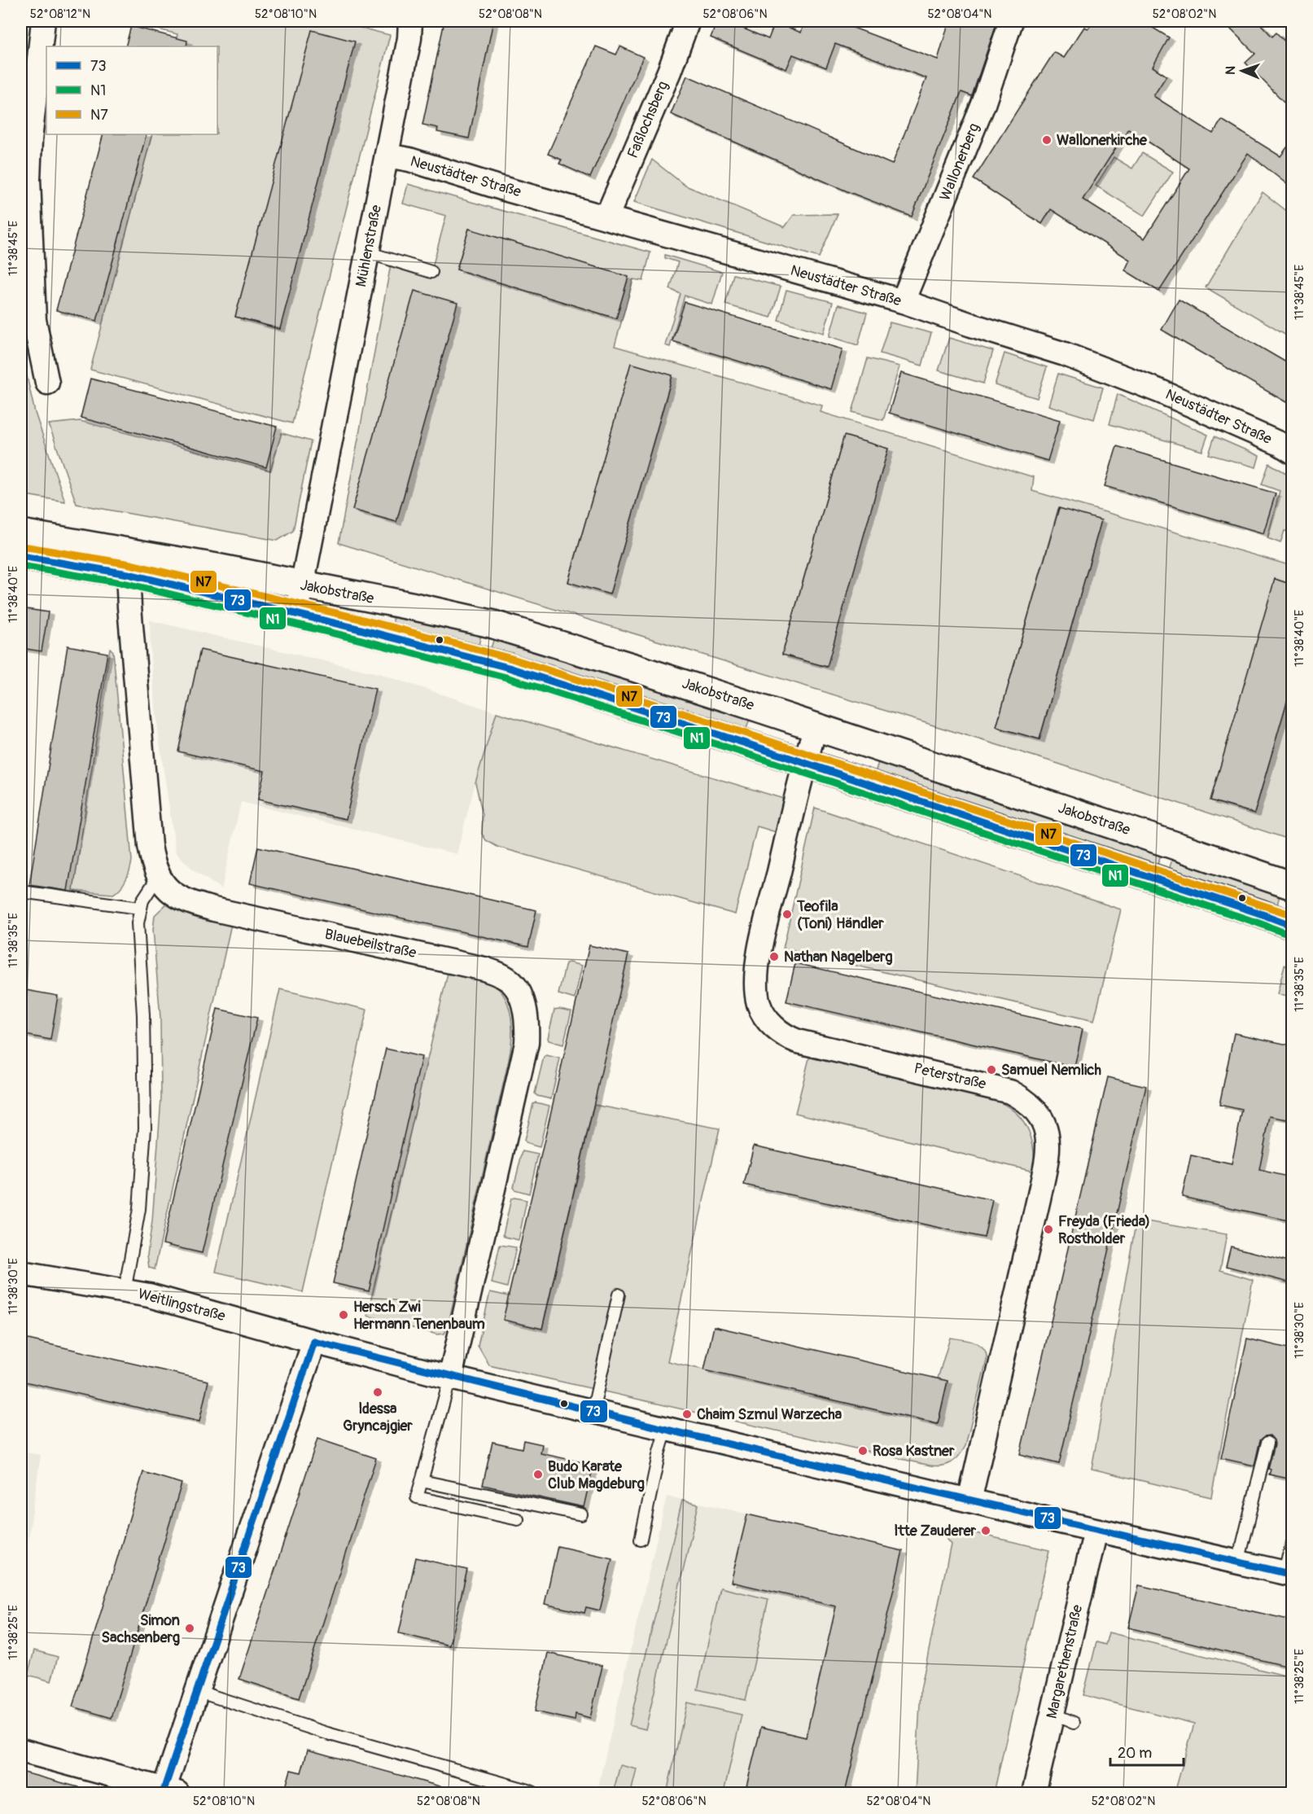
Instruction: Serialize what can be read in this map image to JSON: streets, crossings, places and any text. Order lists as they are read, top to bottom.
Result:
{
  "streets": {
    "street": [
      "Faßlochsberg",
      "Wallonerberg",
      "Neustädter Straße",
      "Mühlenstraße",
      "Jakobstraße",
      "Blauebeilstraße",
      "Peterstraße",
      "Weitlingstraße",
      "Margarethenstraße"
    ]
  },
  "crossings": [
    ["Faßlochsberg", "Neustädter Straße"],
    ["Wallonerberg", "Neustädter Straße"],
    ["Neustädter Straße", "Mühlenstraße"],
    ["Mühlenstraße", "Jakobstraße"],
    ["Jakobstraße", "Blauebeilstraße"],
    ["Jakobstraße", "Peterstraße"],
    ["Blauebeilstraße", "Weitlingstraße"],
    ["Peterstraße", "Weitlingstraße"],
    ["Weitlingstraße", "Margarethenstraße"]
  ],
  "places": [
    "Wallonerkirche",
    "Teofila (Toni) Händler",
    "Nathan Nagelberg",
    "Samuel Nemlich",
    "Freyda (Frieda) Rostholder",
    "Hersch Zwi Hermann Tenenbaum",
    "ldessa Gryncajgier",
    "Chaim Szmul Warzecha",
    "Rosa Kastner",
    "Budo Karate Club Magdeburg",
    "ltte Zauderer",
    "Simon Sachsenberg"
  ],
  "lines": ["transit line N7", "transit line 73", "transit line N1"],
  "legend": ["73", "N1", "N7"],
  "scale_bar": "20 m",
  "north": "left",
  "coordinates": [
    "52°08'12\"N",
    "52°08'10\"N",
    "52°08'08\"N",
    "52°08'06\"N",
    "52°08'04\"N",
    "52°08'02\"N",
    "11°38'45\"E",
    "11°38'40\"E",
    "11°38'35\"E",
    "11°38'30\"E",
    "11°38'25\"E"
  ]
}
